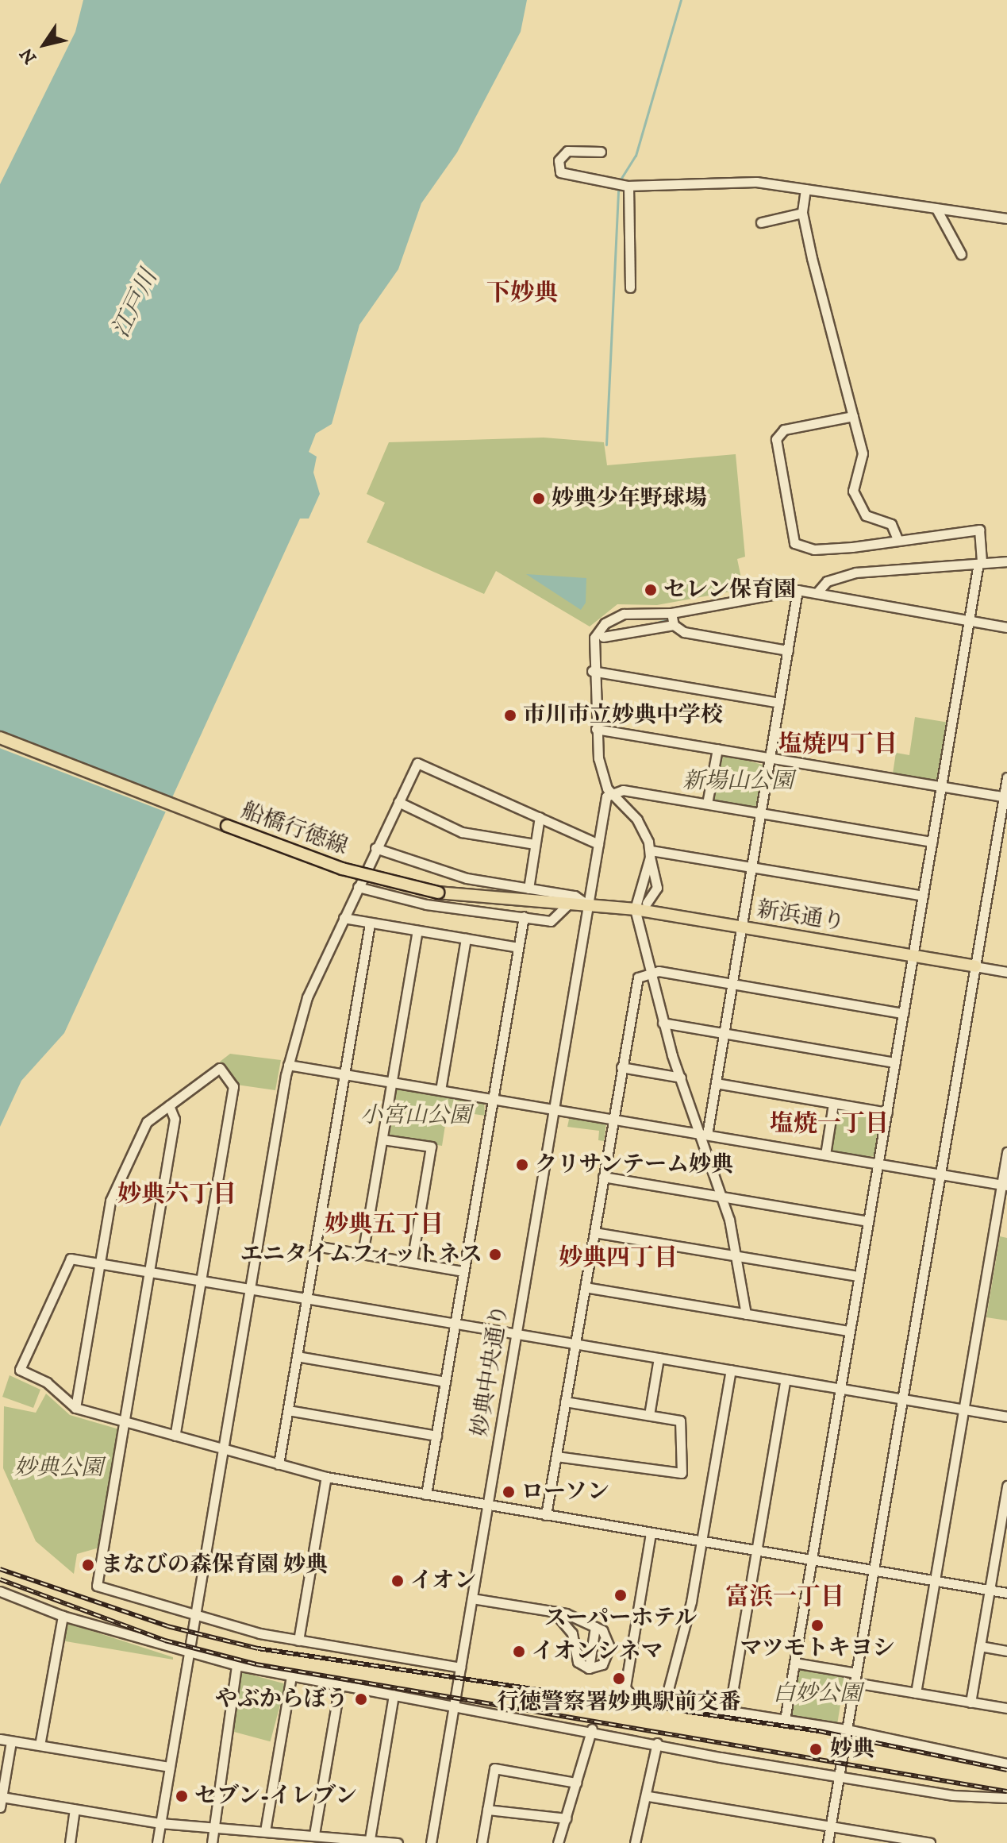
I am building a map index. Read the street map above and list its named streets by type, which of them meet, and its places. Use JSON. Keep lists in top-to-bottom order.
{
  "streets": {
    "main road": ["船橋行徳線", "新浜通り"],
    "street": ["妙典中央通り"]
  },
  "crossings": [
    ["船橋行徳線", "新浜通り"],
    ["船橋行徳線", "妙典中央通り"],
    ["新浜通り", "妙典中央通り"]
  ],
  "districts": [
    "下妙典",
    "塩焼四丁目",
    "塩焼一丁目",
    "妙典六丁目",
    "妙典五丁目",
    "妙典四丁目",
    "富浜一丁目"
  ],
  "water": ["江戸川"],
  "parks": [
    "新場山公園",
    "小宮山公園",
    "妙典公園",
    "白妙公園"
  ],
  "places": [
    "妙典少年野球場",
    "セレン保育園",
    "市川市立妙典中学校",
    "クリサンテーム妙典",
    "エニタイムフィットネス",
    "ローソン",
    "まなびの森保育園 妙典",
    "イオン",
    "スーパーホテル",
    "マツモトキヨシ",
    "イオンシネマ",
    "行徳警察署妙典駅前交番",
    "やぶからぼう",
    "妙典",
    "セブン-イレブン"
  ],
  "north": "bottom left"
}
